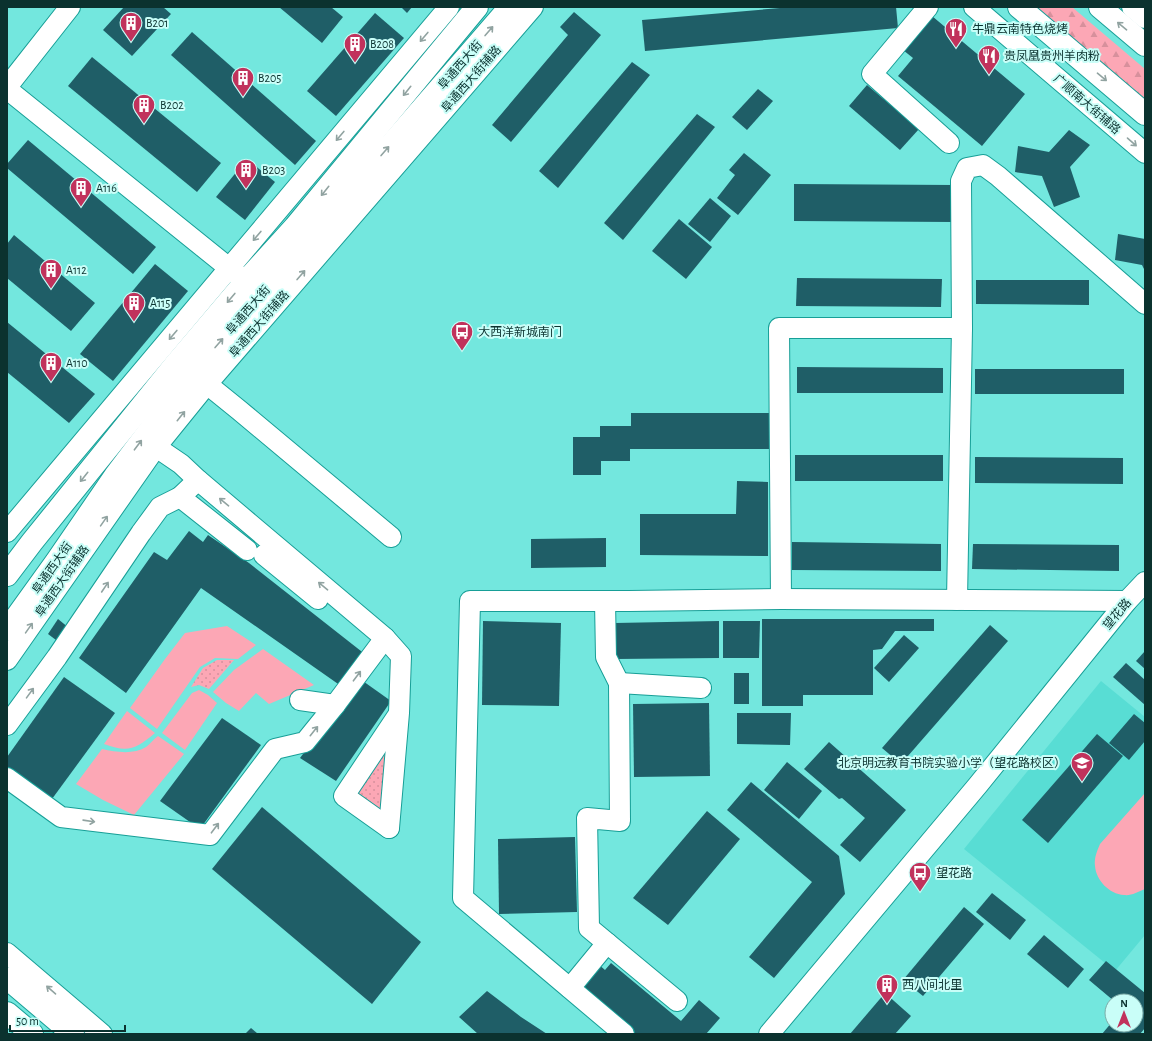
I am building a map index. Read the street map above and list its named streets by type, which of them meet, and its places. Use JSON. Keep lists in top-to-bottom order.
{
  "streets": {
    "main road": ["阜通西大街"],
    "street": ["阜通西大街辅路", "广顺南大街辅路", "望花路"]
  },
  "crossings": [
    ["阜通西大街", "阜通西大街辅路"]
  ],
  "one_way": ["广顺南大街辅路"],
  "places": {
    "building": [
      "B201",
      "B208",
      "B205",
      "B202",
      "B203",
      "A116",
      "A112",
      "A115",
      "A110",
      "西八间北里"
    ],
    "restaurant": ["牛鼎云南特色烧烤", "贵凤凰贵州羊肉粉"],
    "bus stop": ["大西洋新城南门", "望花路"],
    "school or university": ["北京明远教育书院实验小学（望花路校区）"]
  },
  "scale_bar": "50 m",
  "north": "top"
}
